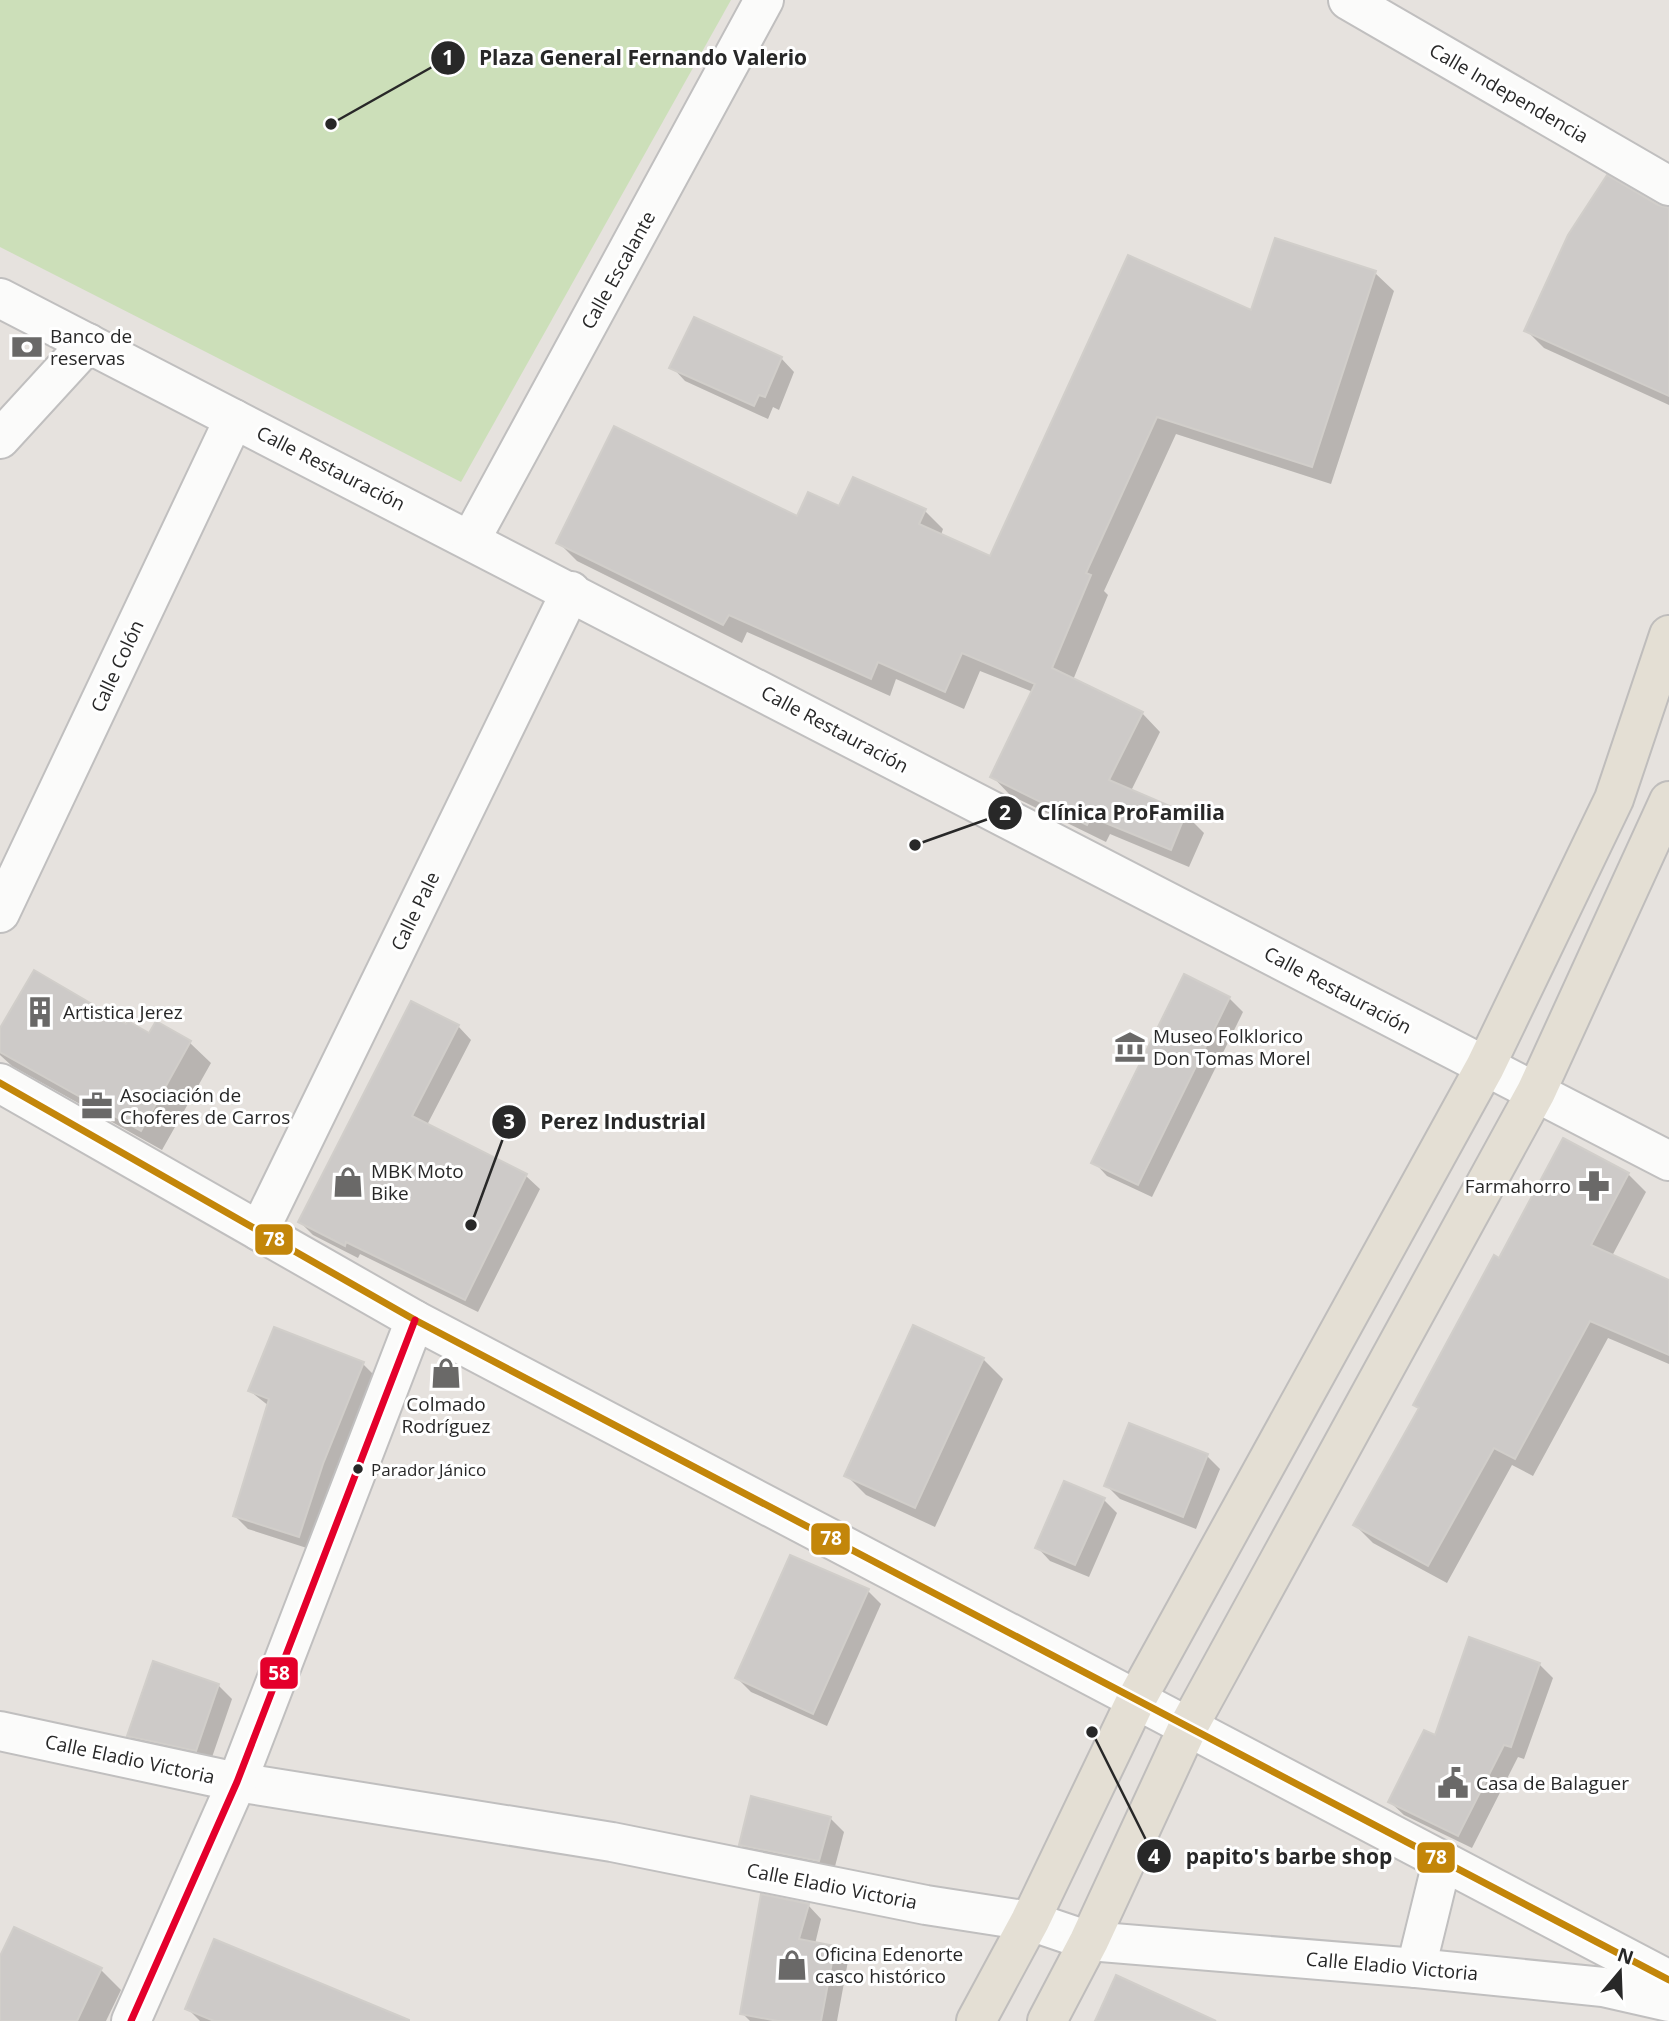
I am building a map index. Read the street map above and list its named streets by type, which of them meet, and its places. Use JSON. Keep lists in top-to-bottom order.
{
  "streets": {
    "street": [
      "Calle Independencia",
      "Calle Escalante",
      "Calle Restauración",
      "Calle Colón",
      "Calle Pale",
      "Calle Eladio Victoria"
    ]
  },
  "crossings": [
    ["Calle Escalante", "Calle Restauración"],
    ["Calle Restauración", "Calle Colón"],
    ["Calle Restauración", "Calle Pale"]
  ],
  "places": {
    "other": [
      "Plaza General Fernando Valerio",
      "Clínica ProFamilia",
      "Perez Industrial",
      "Parador Jánico",
      "papito's barbe shop"
    ],
    "bank": ["Banco de reservas"],
    "building": ["Artistica Jerez"],
    "museum": ["Museo Folklorico Don Tomas Morel"],
    "office": ["Asociación de Choferes de Carros"],
    "shop": ["MBK Moto Bike", "Colmado Rodríguez", "Oficina Edenorte casco histórico"],
    "pharmacy": ["Farmahorro"],
    "public building": ["Casa de Balaguer"]
  },
  "lines": ["transit line 78", "transit line 58"],
  "north": "top"
}
